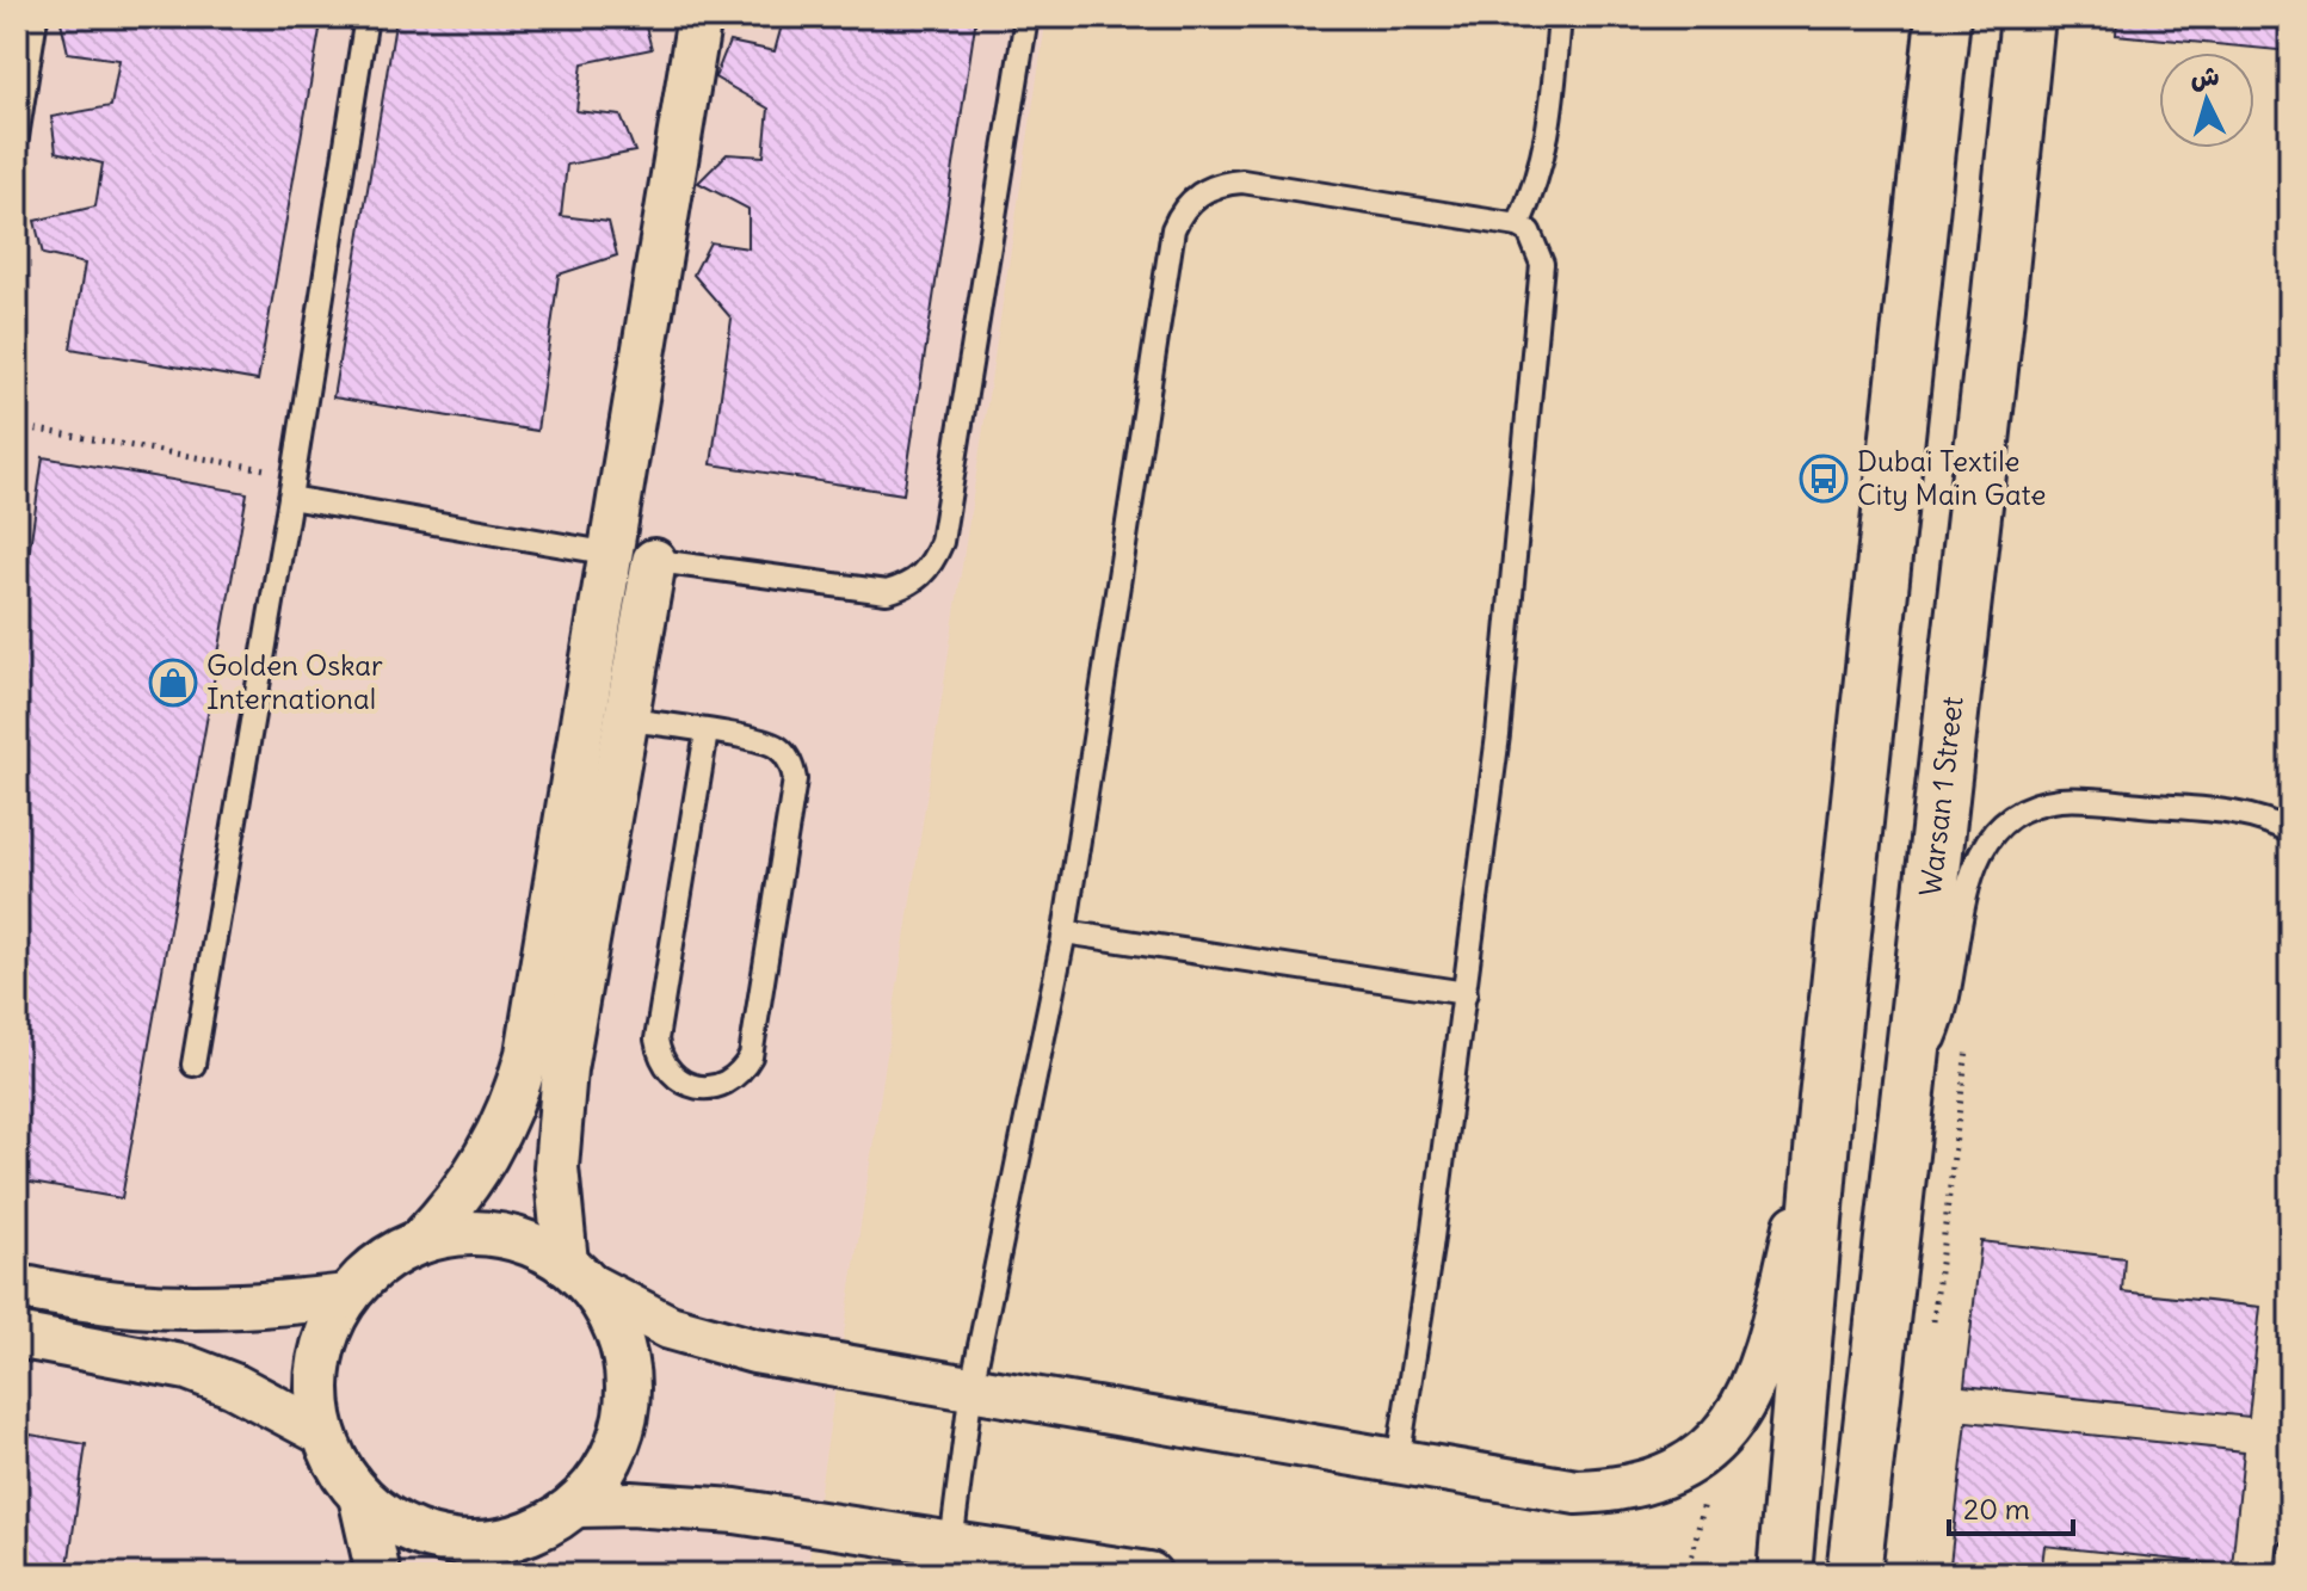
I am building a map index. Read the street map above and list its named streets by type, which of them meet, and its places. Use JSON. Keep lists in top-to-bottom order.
{
  "streets": {
    "street": ["Warsan 1 Street"]
  },
  "places": {
    "bus stop": ["Dubai Textile City Main Gate"],
    "shop": ["Golden Oskar International"]
  },
  "scale_bar": "20 m",
  "north": "top"
}
